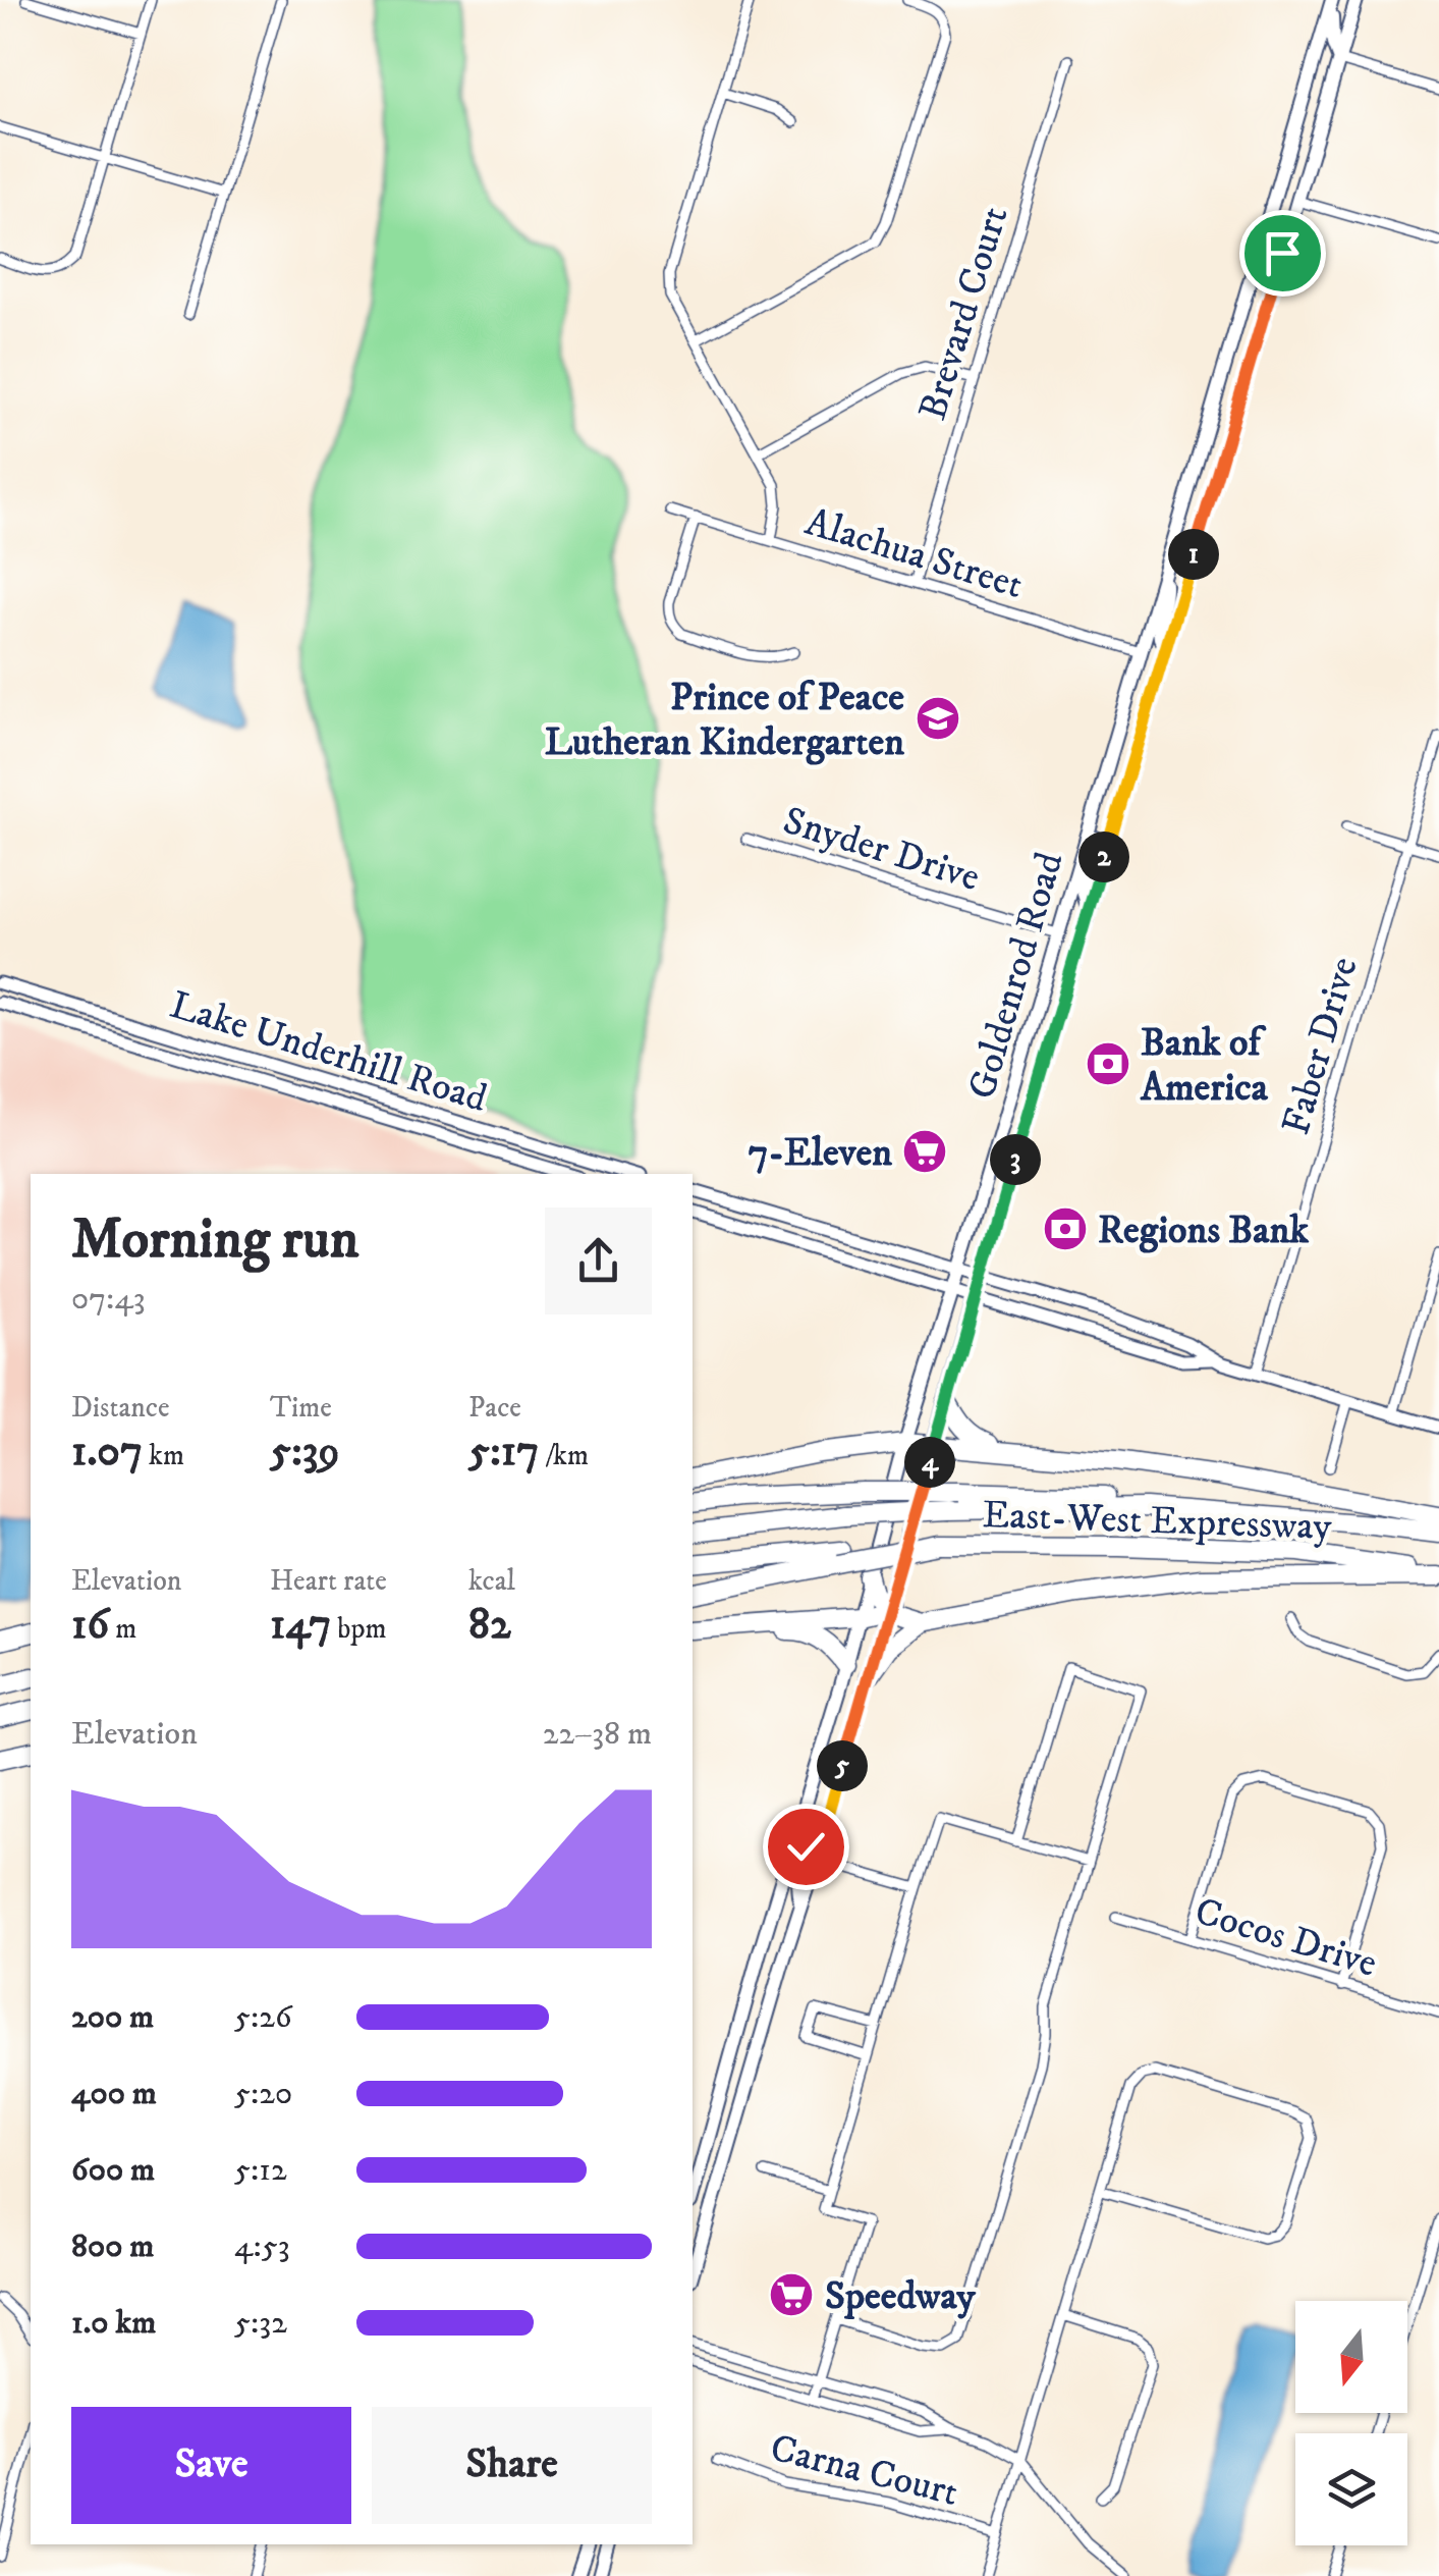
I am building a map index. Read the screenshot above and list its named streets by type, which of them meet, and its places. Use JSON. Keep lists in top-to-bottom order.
{
  "streets": {
    "highway": ["East-West Expressway"],
    "main road": ["Goldenrod Road"],
    "street": [
      "Brevard Court",
      "Alachua Street",
      "Snyder Drive",
      "Faber Drive",
      "Lake Underhill Road",
      "Cocos Drive",
      "Carna Court"
    ]
  },
  "crossings": [
    ["Brevard Court", "Alachua Street"],
    ["Alachua Street", "Goldenrod Road"],
    ["Snyder Drive", "Goldenrod Road"]
  ],
  "places": {
    "school or university": ["Prince of Peace Lutheran Kindergarten"],
    "bank": ["Bank of America", "Regions Bank"],
    "supermarket": ["7-Eleven", "Speedway"]
  },
  "north": "bottom",
  "page": {
    "pins": [
      "1",
      "2",
      "3",
      "4",
      "5"
    ],
    "heading": ["Morning run", "07:43"],
    "stats": [
      ["Distance", "1.07 km"],
      ["Time", "5:39"],
      ["Pace", "5:17 /km"],
      ["Elevation", "16 m"],
      ["Heart rate", "147 bpm"],
      ["kcal", "82"]
    ],
    "chart": ["Elevation", "22–38 m"],
    "list": [
      {
        "name": "200 m",
        "note": "5:26"
      },
      {
        "name": "400 m",
        "note": "5:20"
      },
      {
        "name": "600 m",
        "note": "5:12"
      },
      {
        "name": "800 m",
        "note": "4:53"
      },
      {
        "name": "1.0 km",
        "note": "5:32"
      }
    ],
    "buttons": ["Save", "Share"]
  }
}
